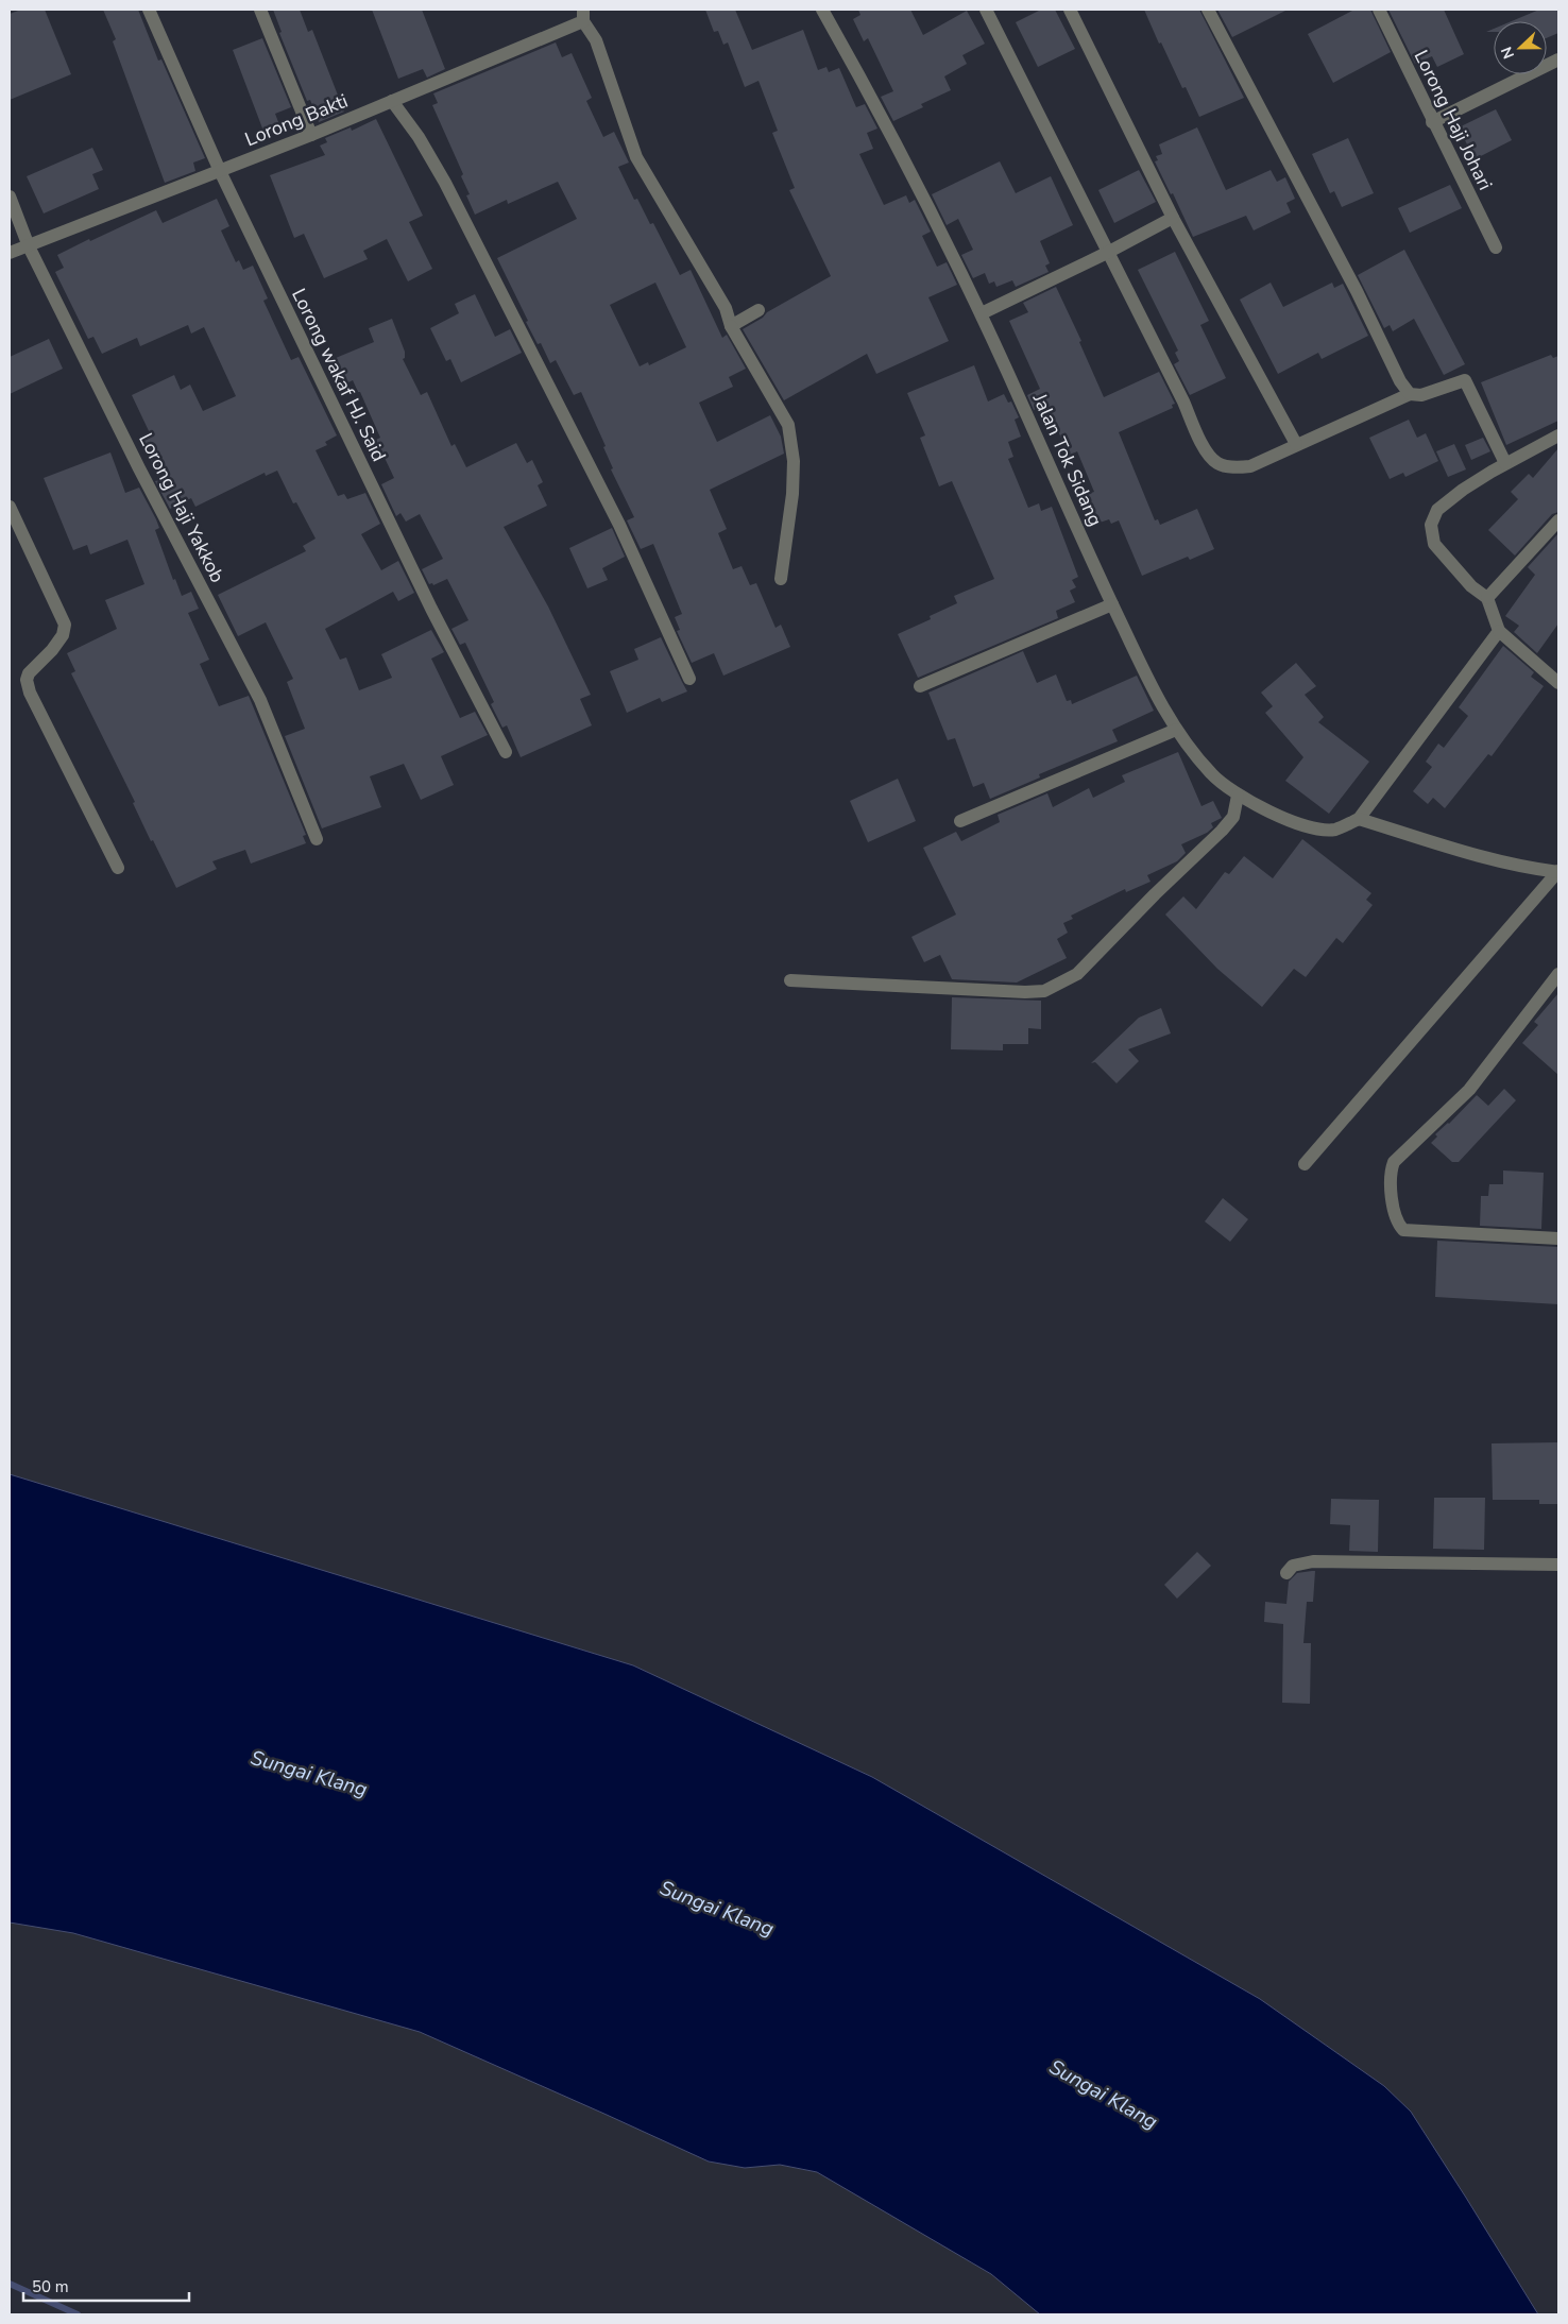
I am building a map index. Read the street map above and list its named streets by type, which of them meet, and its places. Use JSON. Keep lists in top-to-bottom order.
{
  "streets": {
    "street": [
      "Lorong Bakti",
      "Lorong Haji Johari",
      "Lorong wakaf HJ. Said",
      "Jalan Tok Sidang",
      "Lorong Haji Yakkob"
    ]
  },
  "crossings": [
    ["Lorong Bakti", "Lorong wakaf HJ. Said"],
    ["Lorong Bakti", "Lorong Haji Yakkob"]
  ],
  "water": ["Sungai Klang"],
  "scale_bar": "50 m",
  "north": "left"
}
